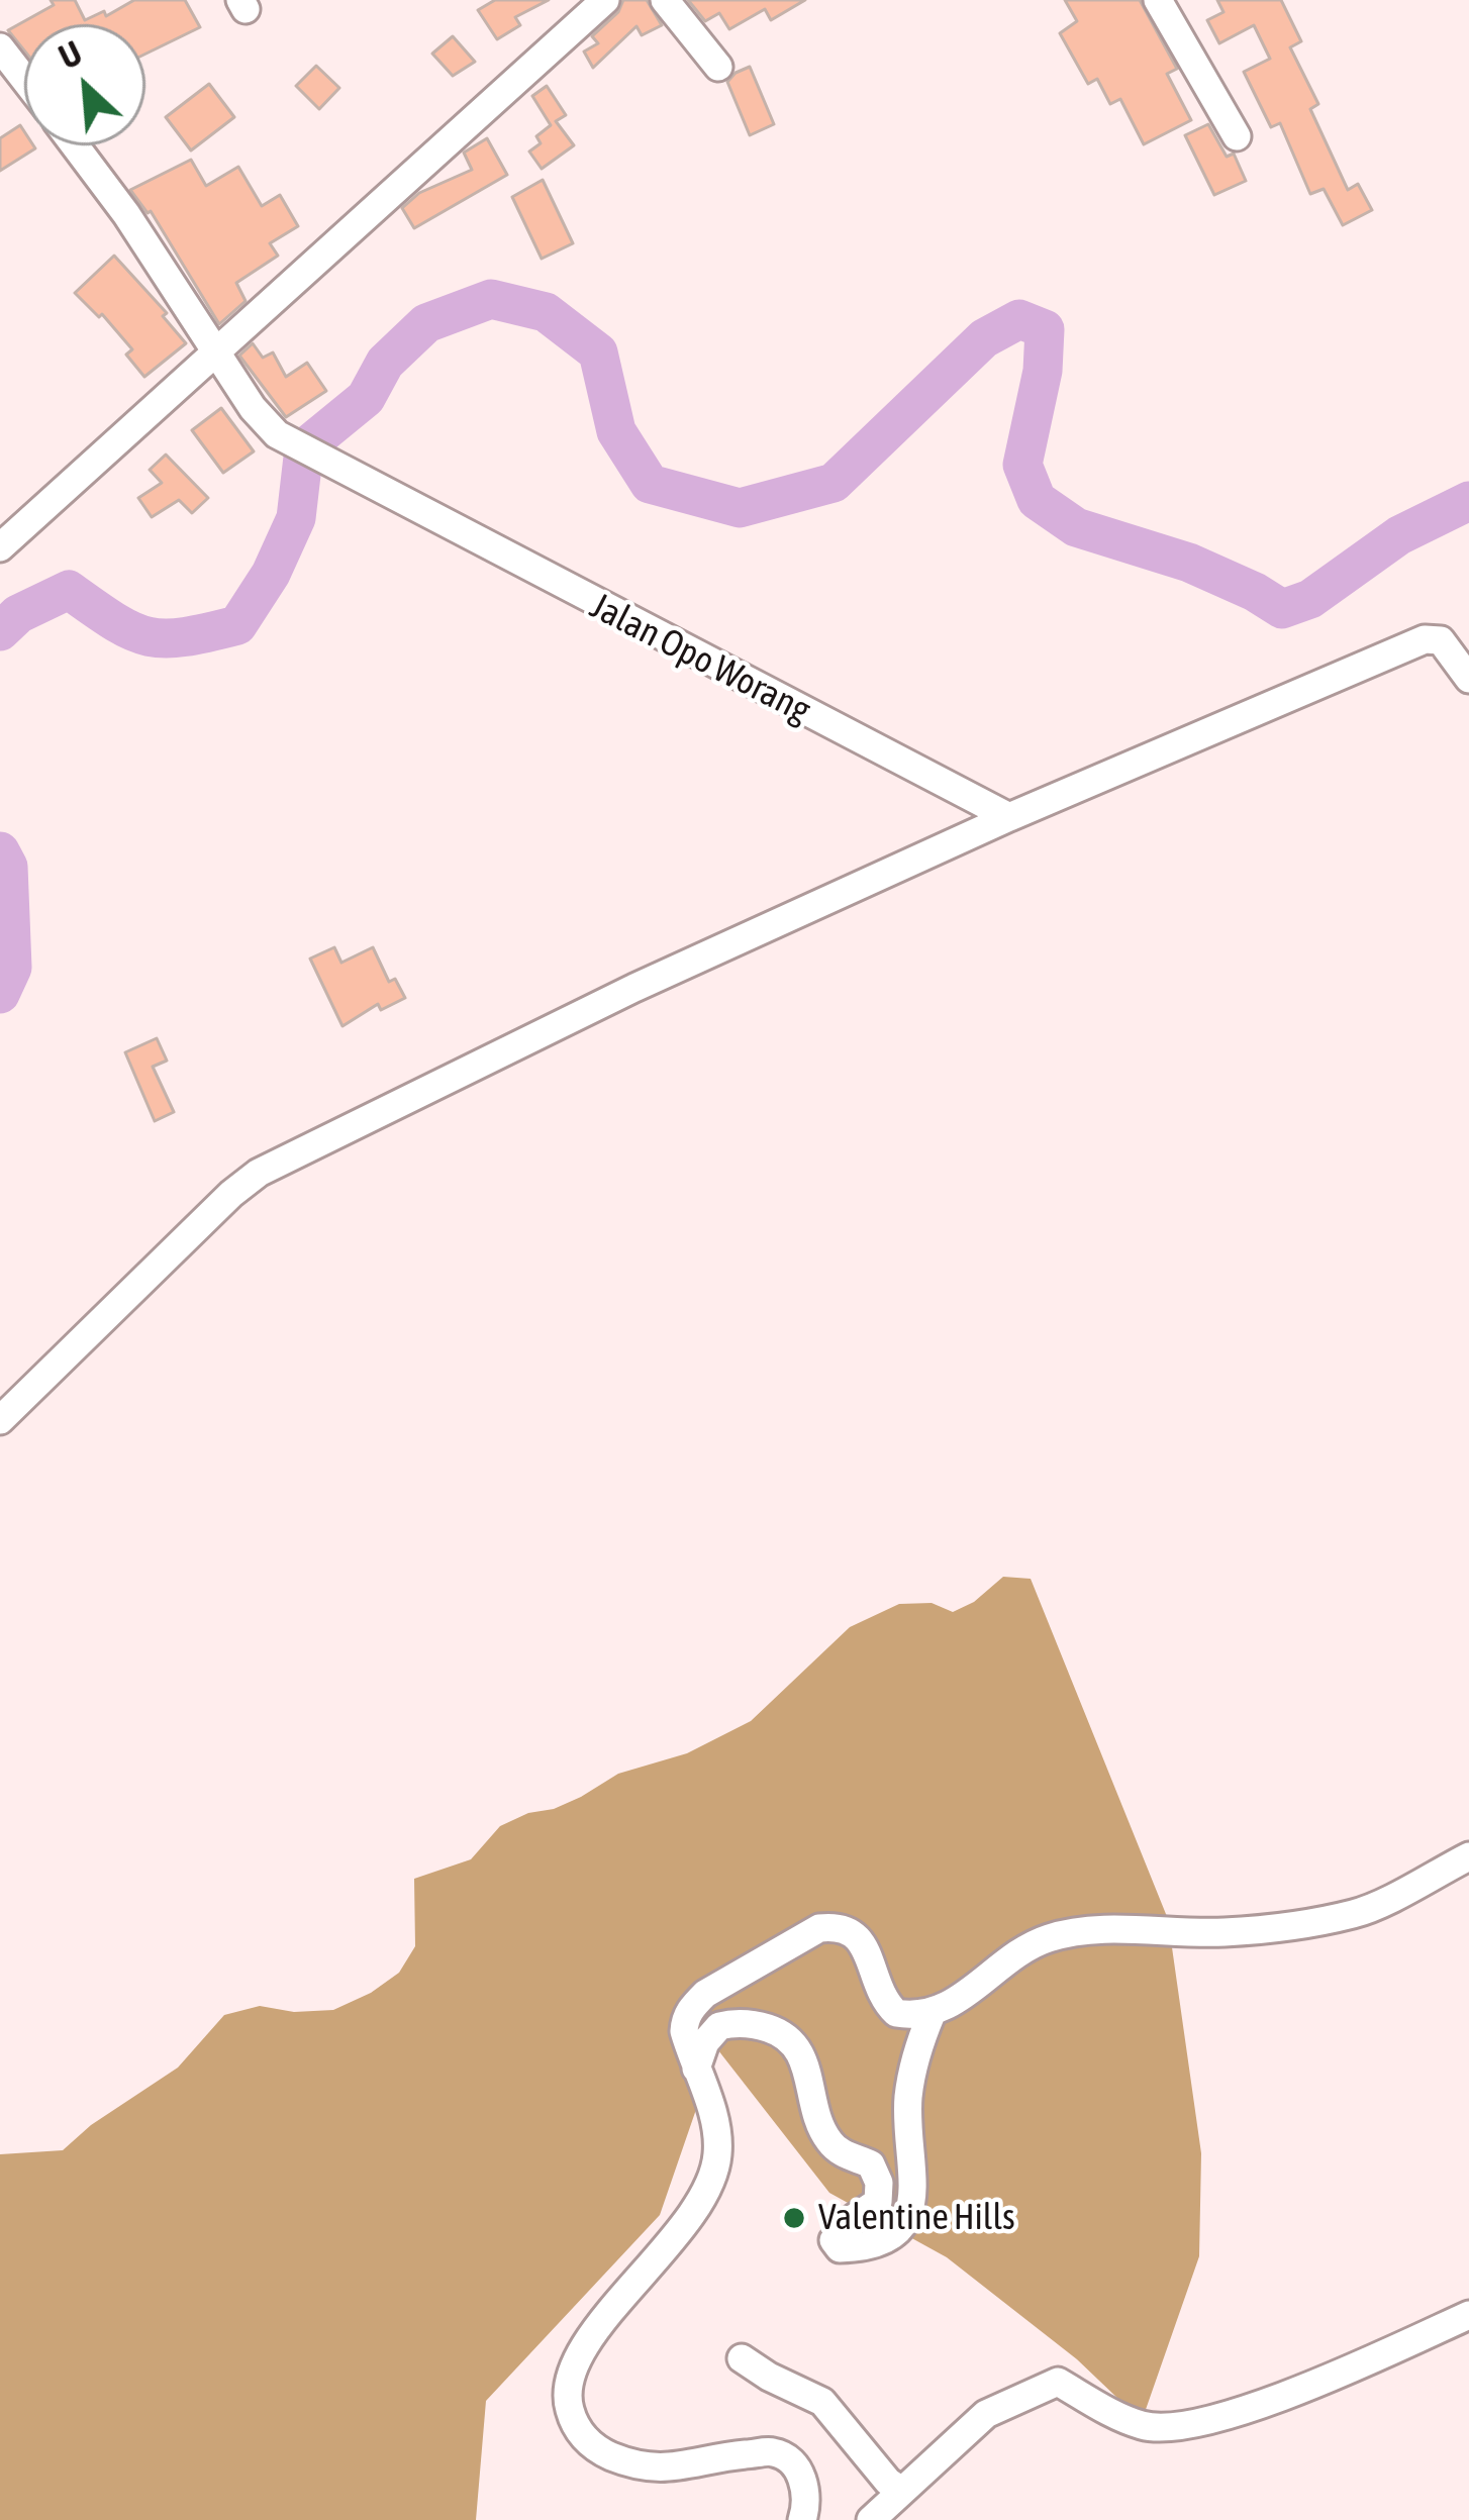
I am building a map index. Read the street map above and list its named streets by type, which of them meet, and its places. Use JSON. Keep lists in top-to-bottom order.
{
  "streets": {
    "street": ["Jalan Opo Worang"]
  },
  "places": ["Valentine Hills"],
  "north": "top left"
}
